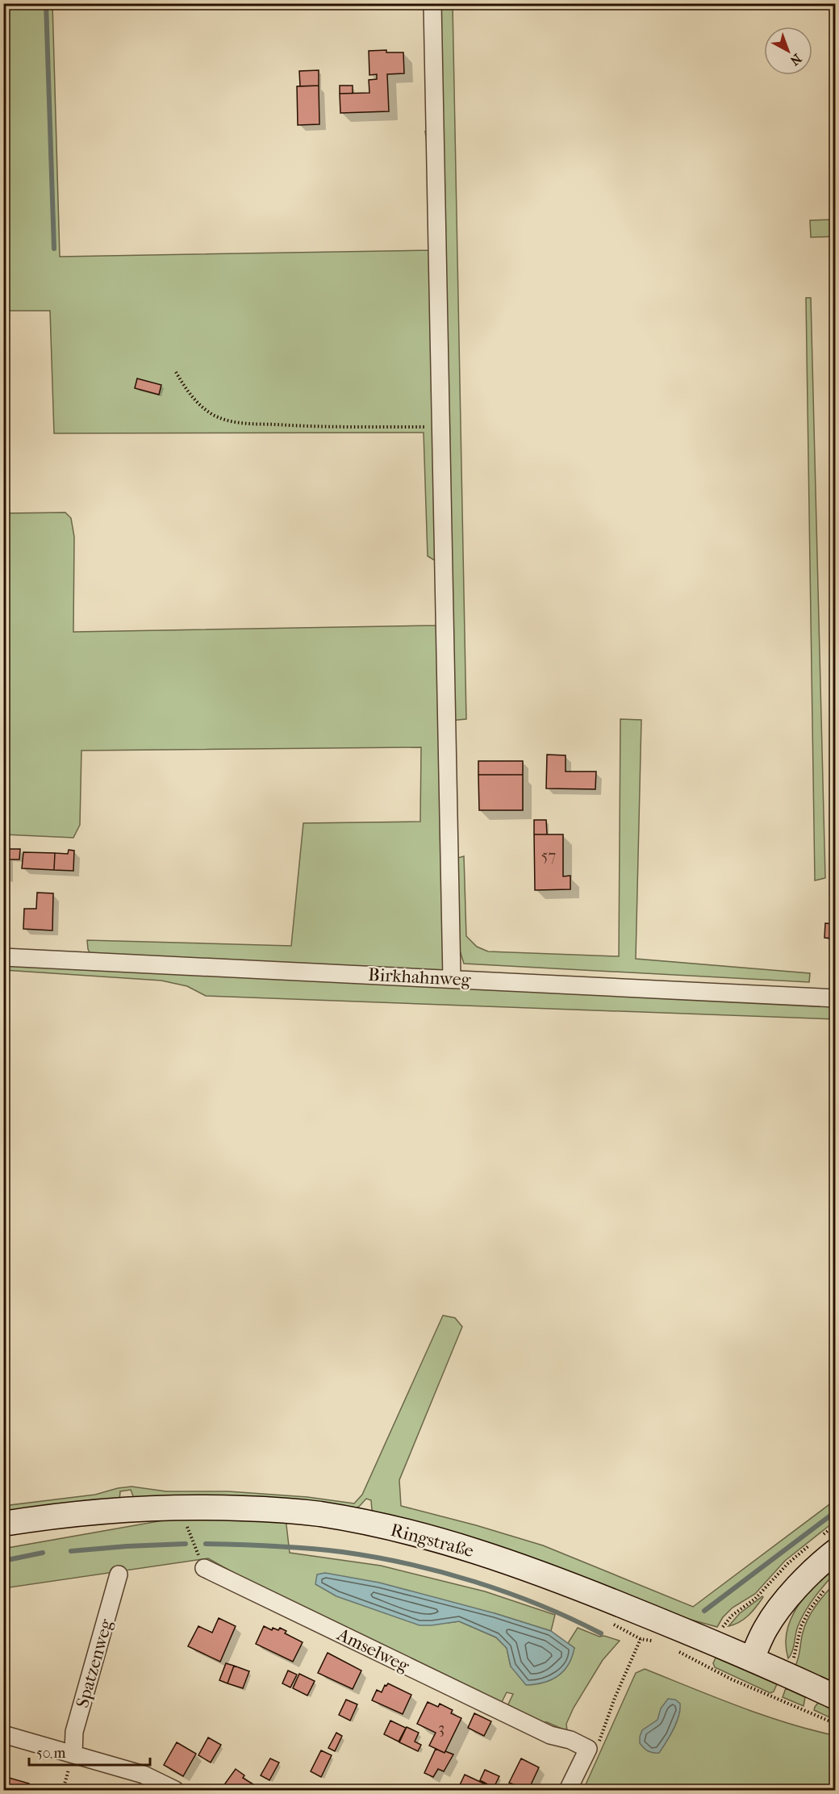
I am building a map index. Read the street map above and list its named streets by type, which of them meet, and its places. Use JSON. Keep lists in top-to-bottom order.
{
  "streets": {
    "main road": ["Ringstraße"],
    "street": ["Birkhahnweg", "Amselweg", "Spatzenweg"]
  },
  "house_numbers": ["57", "3"],
  "scale_bar": "50 m",
  "north": "bottom right"
}
